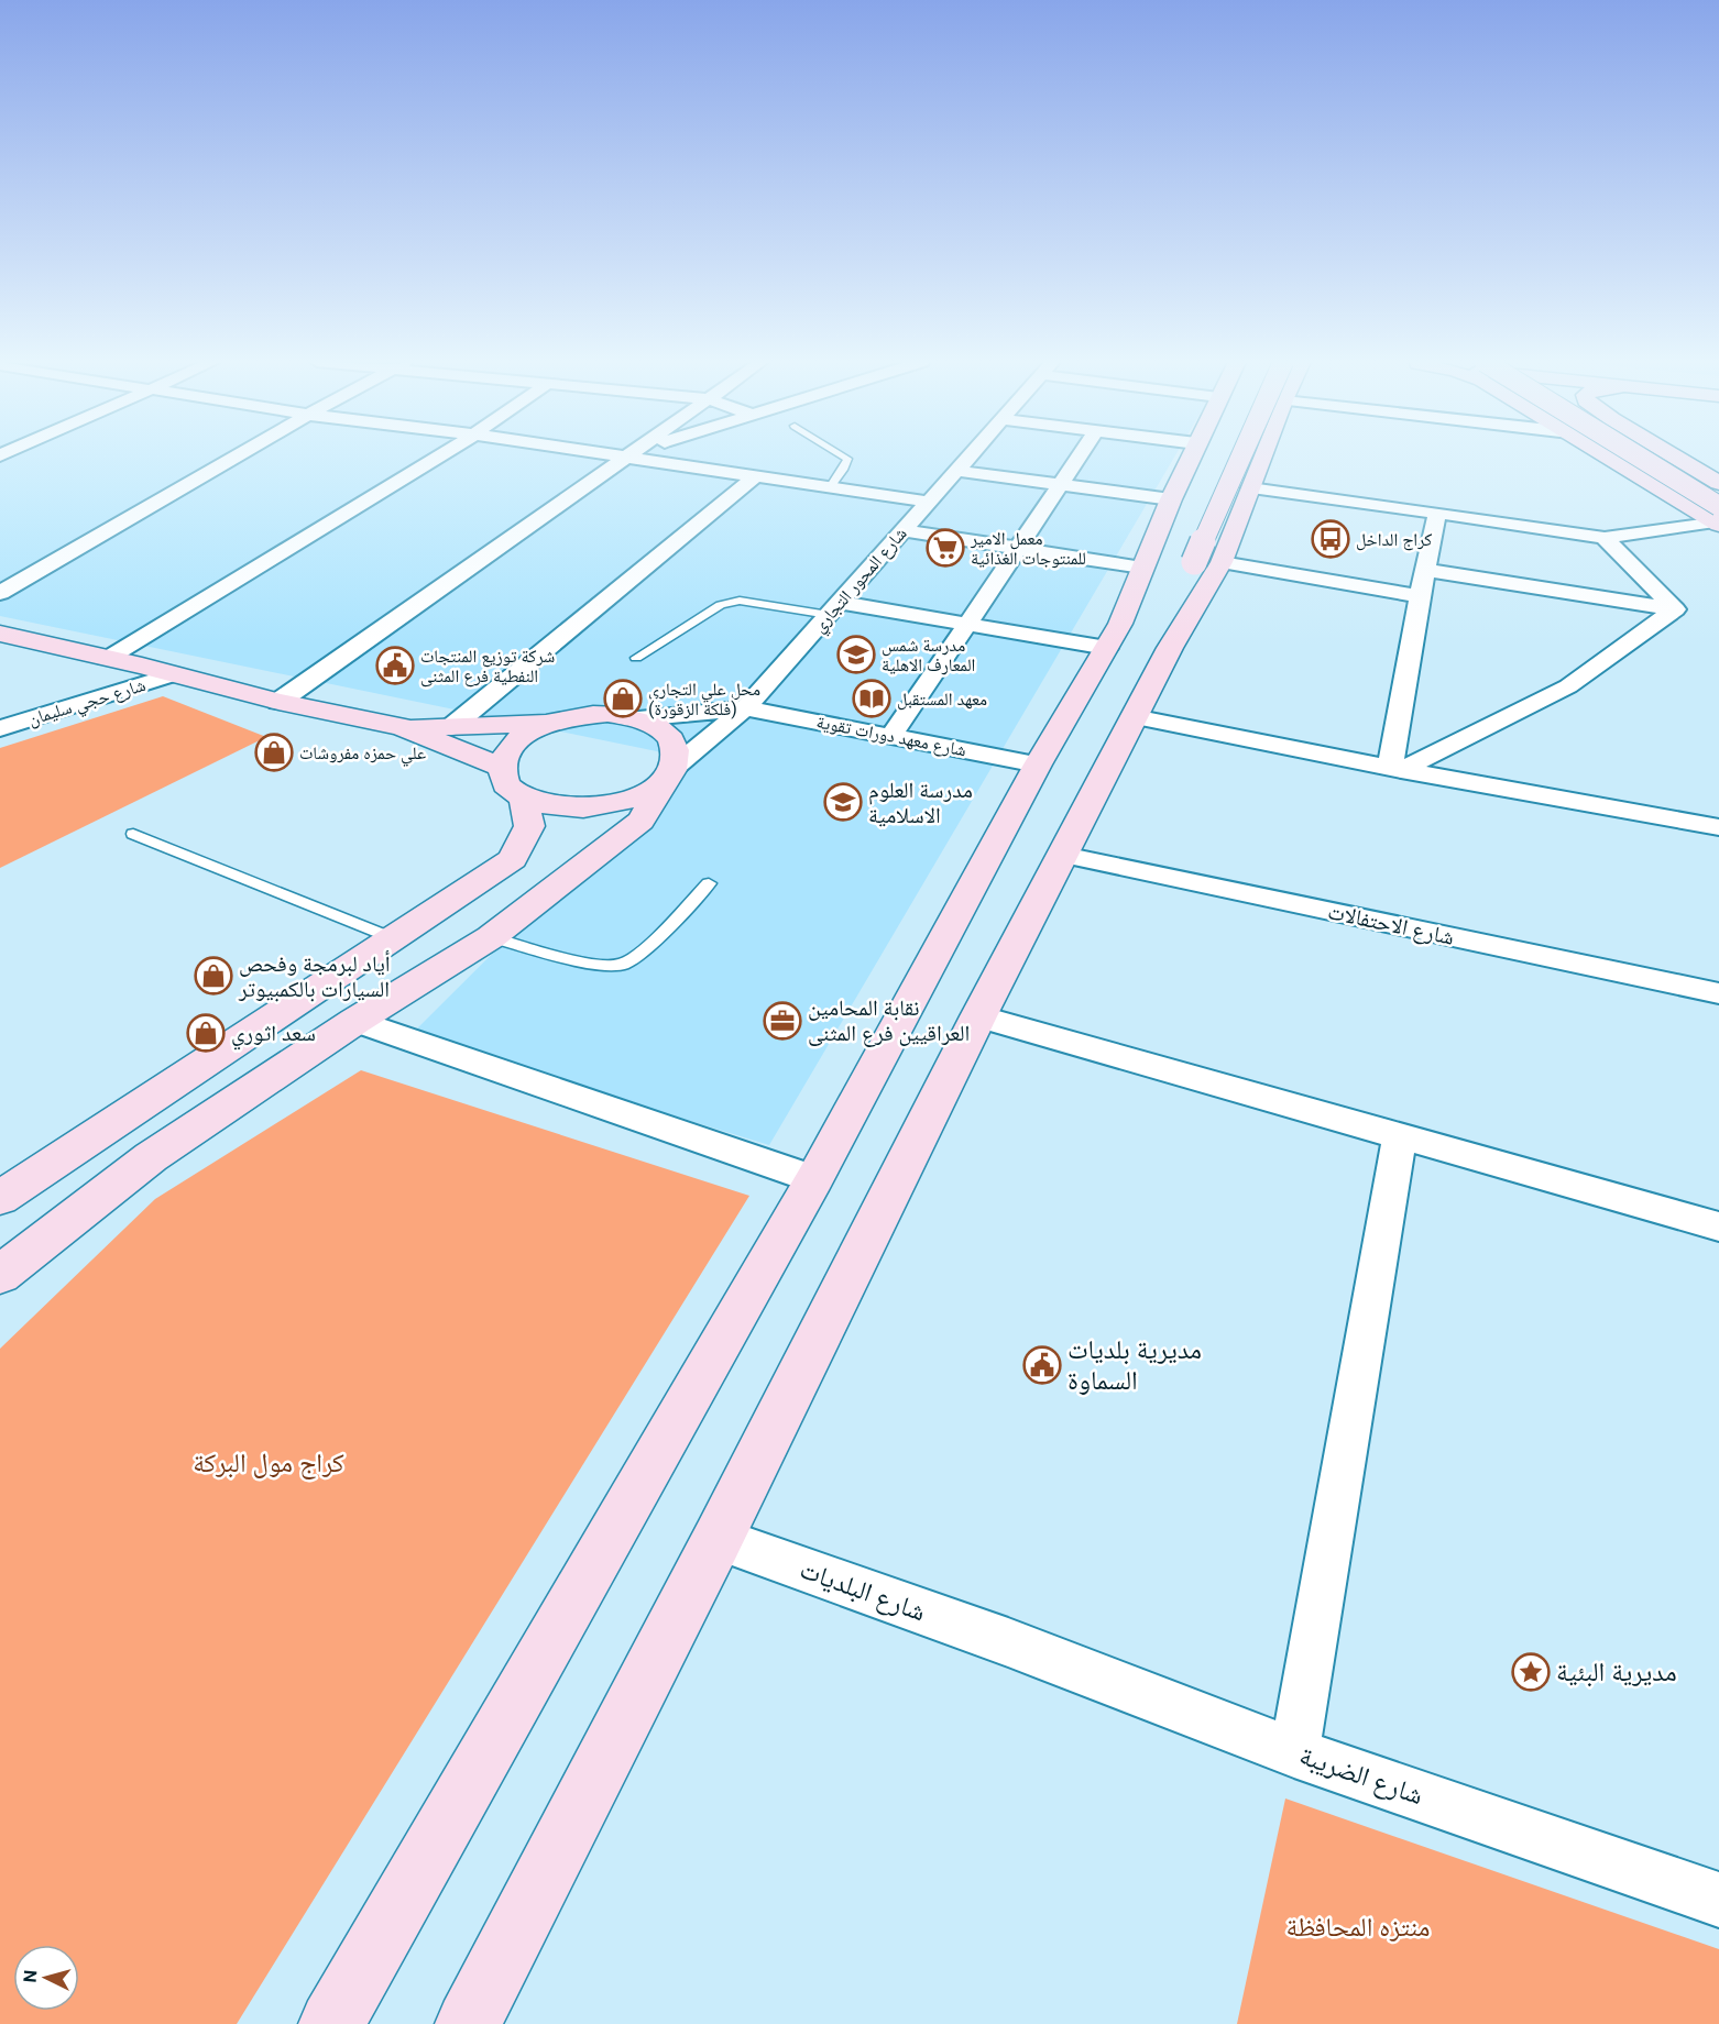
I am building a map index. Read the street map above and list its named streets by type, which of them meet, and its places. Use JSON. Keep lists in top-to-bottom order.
{
  "streets": {
    "street": [
      "شارع المحور التجاري",
      "شارع حجي سليمان",
      "شارع معهد دورات تقوية",
      "شارع الاحتفالات",
      "شارع البلديات",
      "شارع الضريبة"
    ]
  },
  "crossings": [
    ["شارع المحور التجاري", "شارع معهد دورات تقوية"],
    ["شارع البلديات", "شارع الضريبة"]
  ],
  "parks": ["كراج مول البركة", "منتزه المحافظة"],
  "places": {
    "bus stop": ["كراج الداخل"],
    "supermarket": ["معمل الامير للمنتوجات الغذائية"],
    "school or university": ["مدرسة شمس المعارف الاهلية", "مدرسة العلوم الاسلامية"],
    "public building": ["شركة توزيع المنتجات النفطية فرع المثنى", "مديرية بلديات السماوة"],
    "shop": [
      "محل علي التجاري (فلكة الزقورة)",
      "علي حمزه مفروشات",
      "أياد لبرمجة وفحص السيارات بالكمبيوتر",
      "سعد اثوري"
    ],
    "library": ["معهد المستقبل"],
    "office": ["نقابة المحامين العراقيين فرع المثنى"],
    "place": ["مديرية البئية"]
  },
  "north": "left"
}
